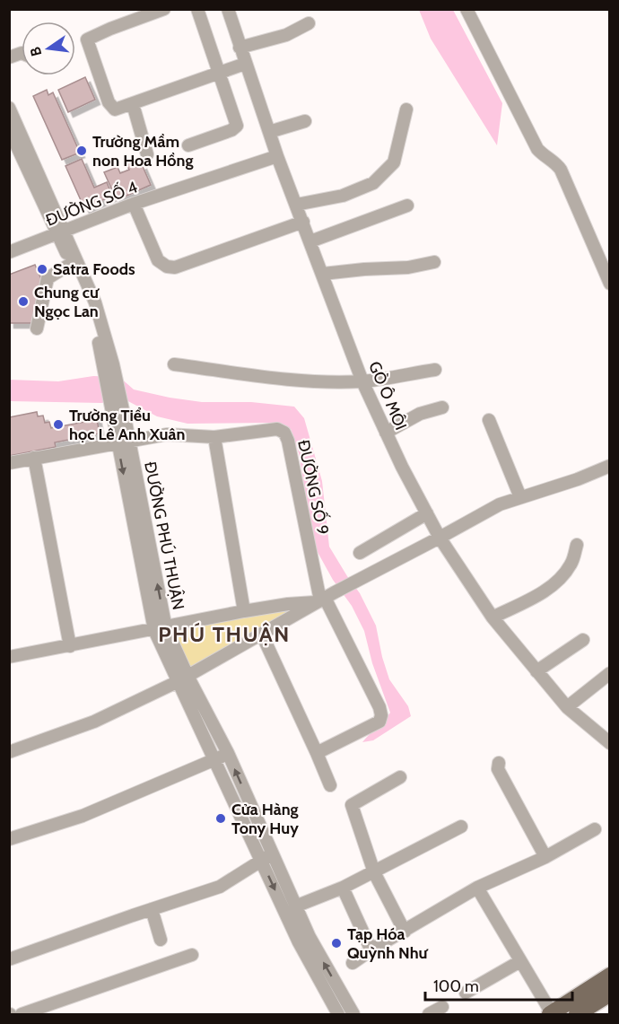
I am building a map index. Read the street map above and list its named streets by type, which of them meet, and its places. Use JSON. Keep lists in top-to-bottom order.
{
  "streets": {
    "street": [
      "ĐƯỜNG SỐ 4",
      "GÒ Ô MÔI",
      "ĐƯỜNG SỐ 9",
      "ĐƯỜNG PHÚ THUẬN"
    ]
  },
  "crossings": [
    ["ĐƯỜNG SỐ 4", "GÒ Ô MÔI"],
    ["ĐƯỜNG SỐ 4", "ĐƯỜNG PHÚ THUẬN"],
    ["ĐƯỜNG SỐ 9", "ĐƯỜNG PHÚ THUẬN"]
  ],
  "districts": ["PHÚ THUẬN"],
  "places": [
    "Trường Mầm non Hoa Hồng",
    "Satra Foods",
    "Chung cư Ngọc Lan",
    "Trường Tiểu học Lê Anh Xuân",
    "Cửa Hàng Tony Huy",
    "Tạp Hóa Quỳnh Như"
  ],
  "scale_bar": "100 m",
  "north": "left"
}
